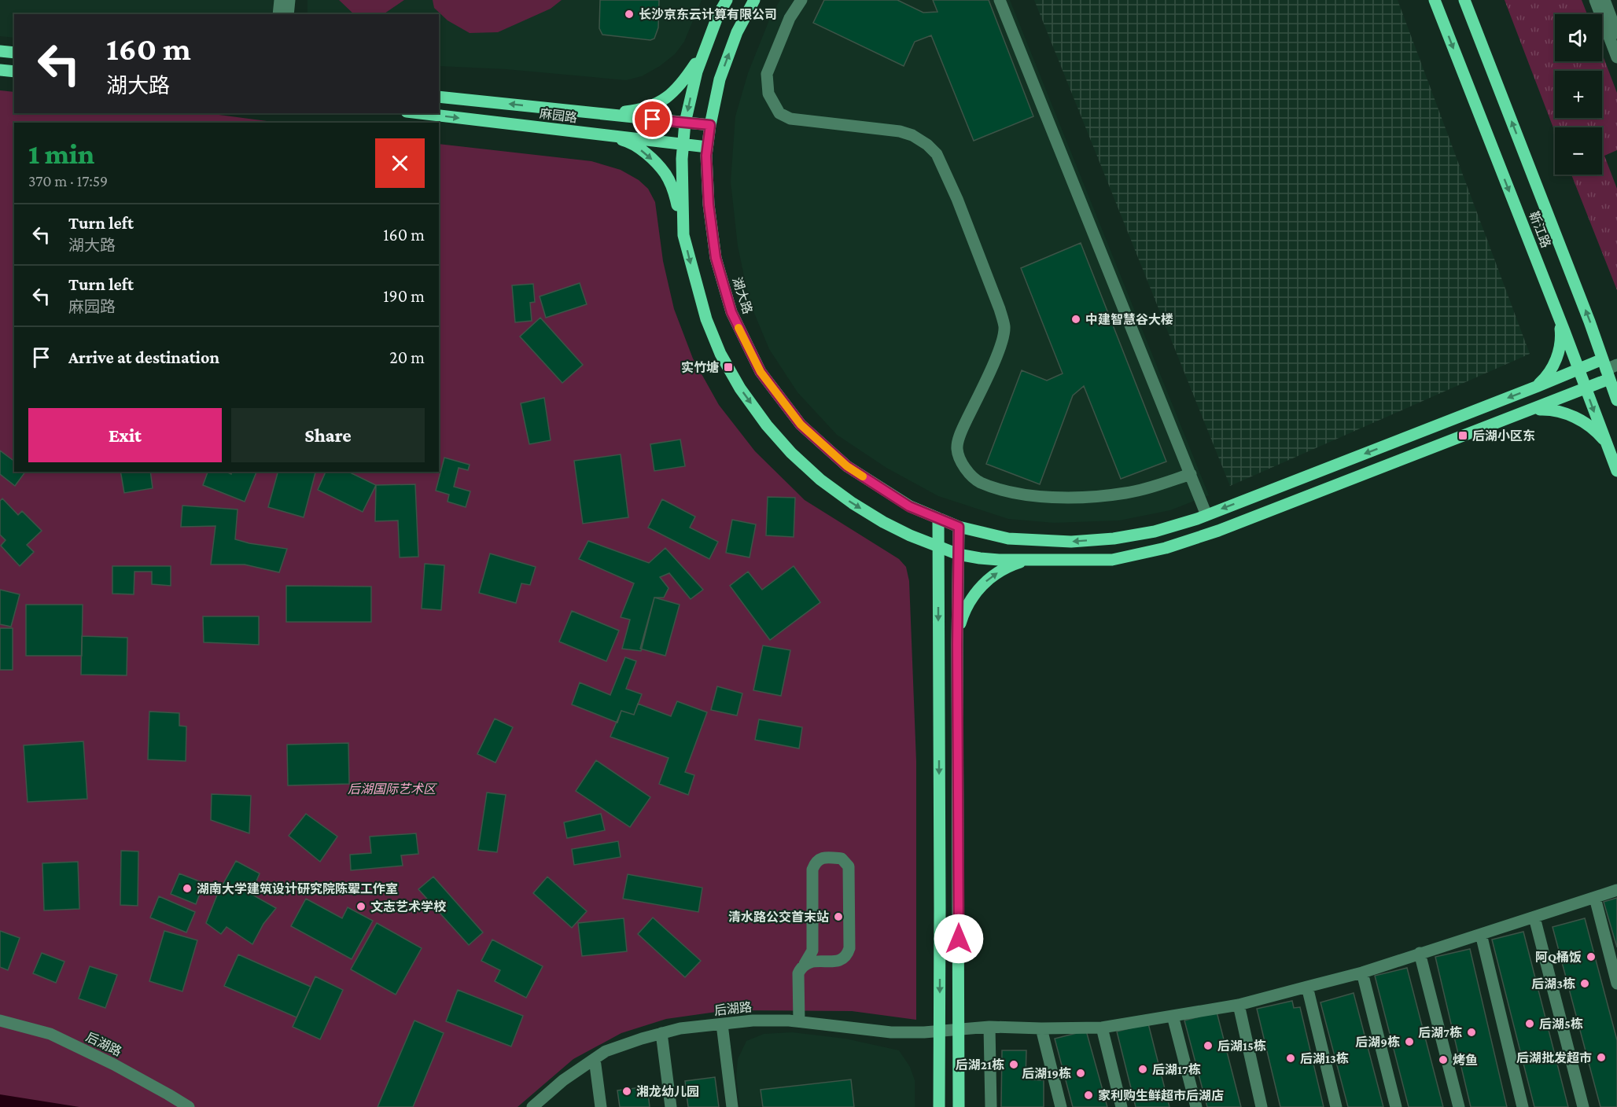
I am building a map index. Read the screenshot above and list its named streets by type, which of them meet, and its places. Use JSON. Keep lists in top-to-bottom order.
{
  "streets": {
    "main road": ["麻园路", "靳江路", "湖大路"],
    "street": ["后湖路"]
  },
  "crossings": [
    ["麻园路", "湖大路"],
    ["靳江路", "湖大路"]
  ],
  "parks": ["后湖国际艺术区"],
  "places": {
    "other": [
      "长沙京东云计算有限公司",
      "中建智慧谷大楼",
      "湖南大学建筑设计研究院陈翚工作室",
      "文志艺术学校",
      "清水路公交首末站",
      "阿Q桶饭",
      "后湖3栋",
      "后湖5栋",
      "后湖7栋",
      "后湖9栋",
      "后湖15栋",
      "后湖批发超市",
      "后湖13栋",
      "烤鱼",
      "后湖21栋",
      "后湖17栋",
      "后湖19栋",
      "湘龙幼儿园",
      "家利购生鲜超市后湖店"
    ],
    "transit": ["实竹塘", "后湖小区东"]
  },
  "page": {
    "map_buttons": ["+", "−"],
    "turn": ["160 m", "湖大路"],
    "heading": ["1 min", "370 m · 17:59"],
    "list": [
      {
        "name": "Turn left",
        "note": "湖大路",
        "value": "160 m"
      },
      {
        "name": "Turn left",
        "note": "麻园路",
        "value": "190 m"
      },
      {
        "name": "Arrive at destination",
        "value": "20 m"
      }
    ],
    "buttons": ["Exit", "Share"]
  }
}
